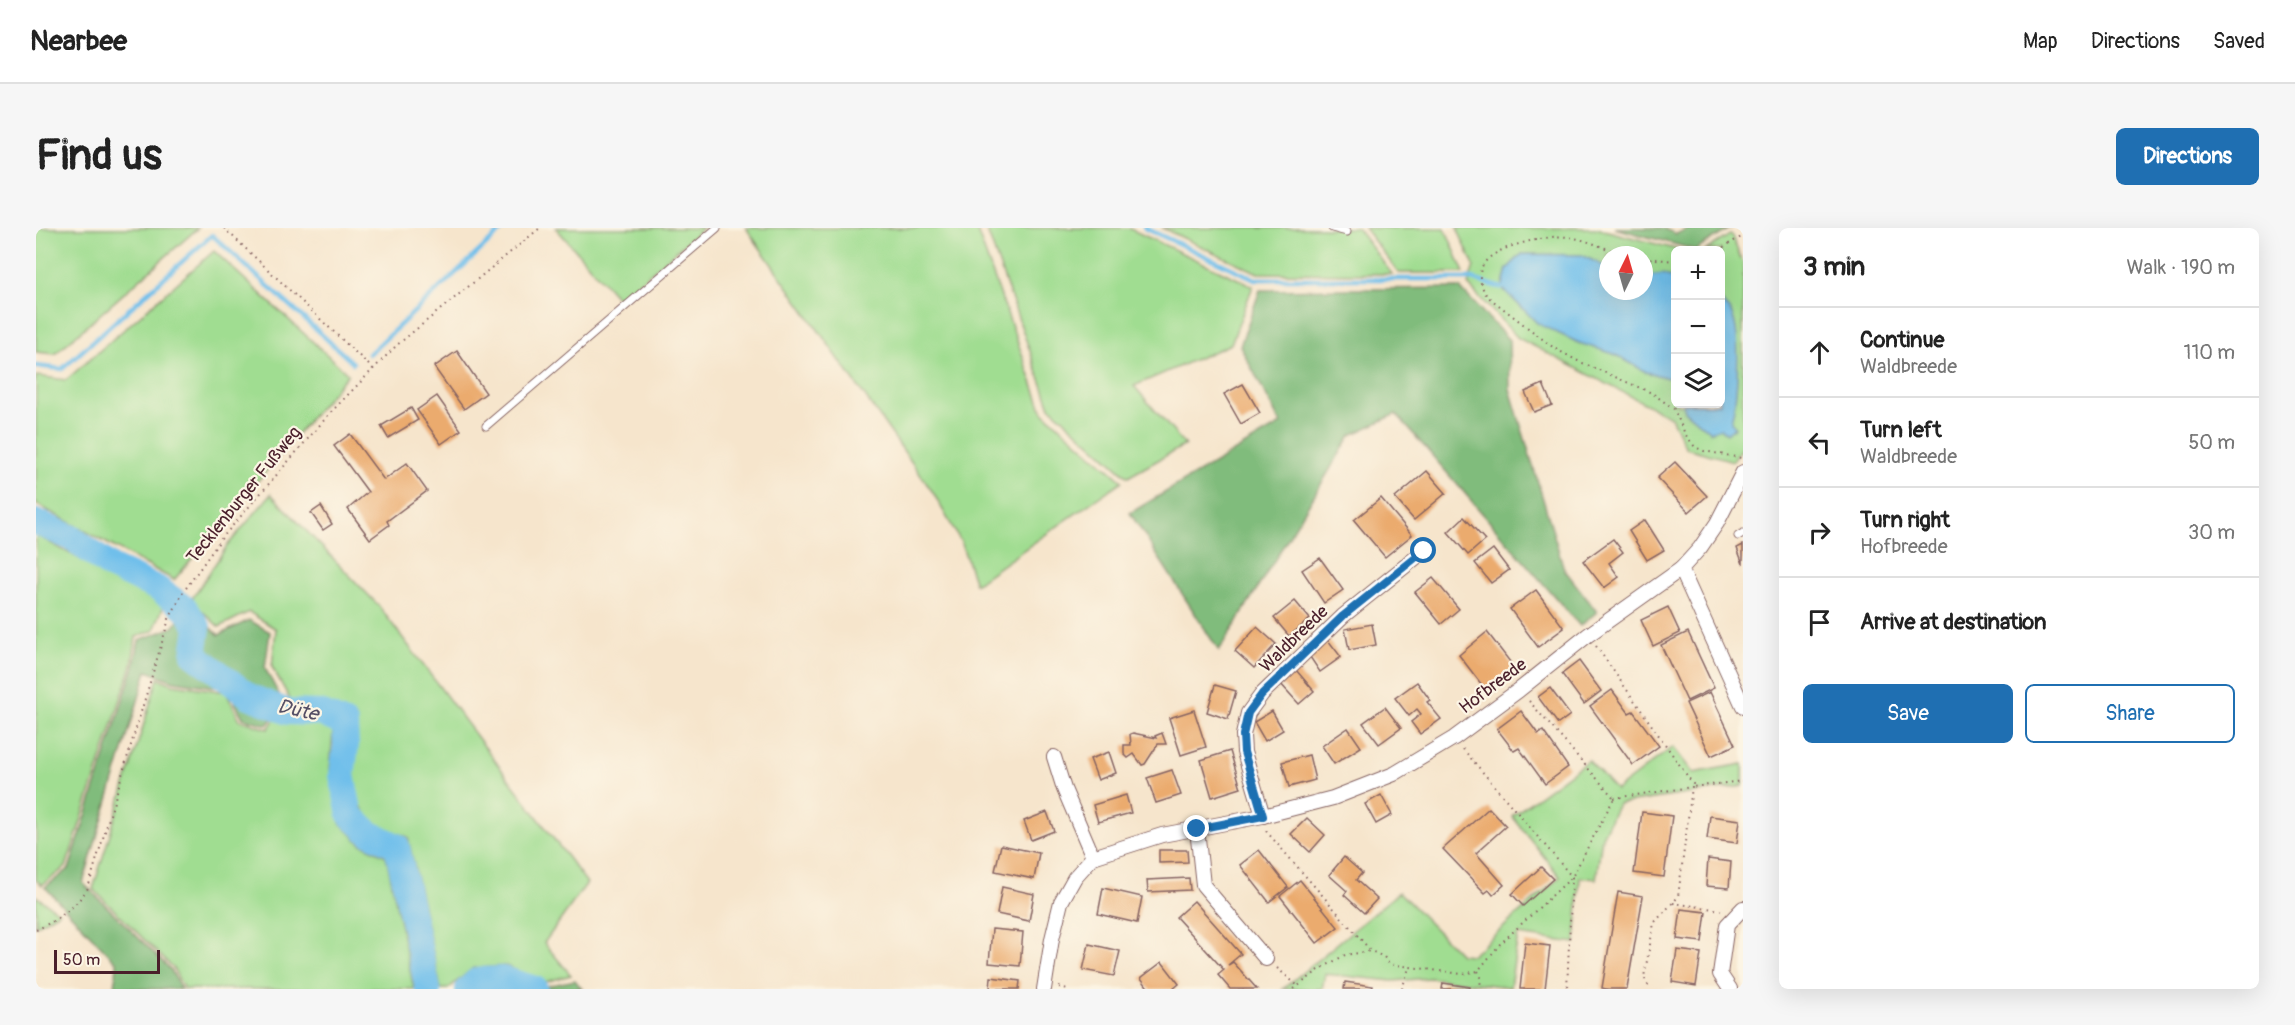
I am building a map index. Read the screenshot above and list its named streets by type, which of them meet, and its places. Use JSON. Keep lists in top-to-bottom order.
{
  "streets": {
    "street": ["Waldbreede", "Hofbreede"],
    "path": ["Tecklenburger Fußweg"]
  },
  "crossings": [
    ["Waldbreede", "Hofbreede"]
  ],
  "water": ["Düte"],
  "scale_bar": "50 m",
  "north": "top",
  "page": {
    "header": "Nearbee",
    "nav": ["Map", "Directions", "Saved"],
    "buttons": [
      "Directions",
      ["Save", "Share"]
    ],
    "title": "Find us",
    "heading": ["3 min", "Walk · 190 m"],
    "map_buttons": ["+", "−"],
    "list": [
      ["Continue", "Waldbreede", "110 m"],
      ["Turn left", "Waldbreede", "50 m"],
      ["Turn right", "Hofbreede", "30 m"],
      "Arrive at destination"
    ],
    "scale": "50 m"
  }
}
